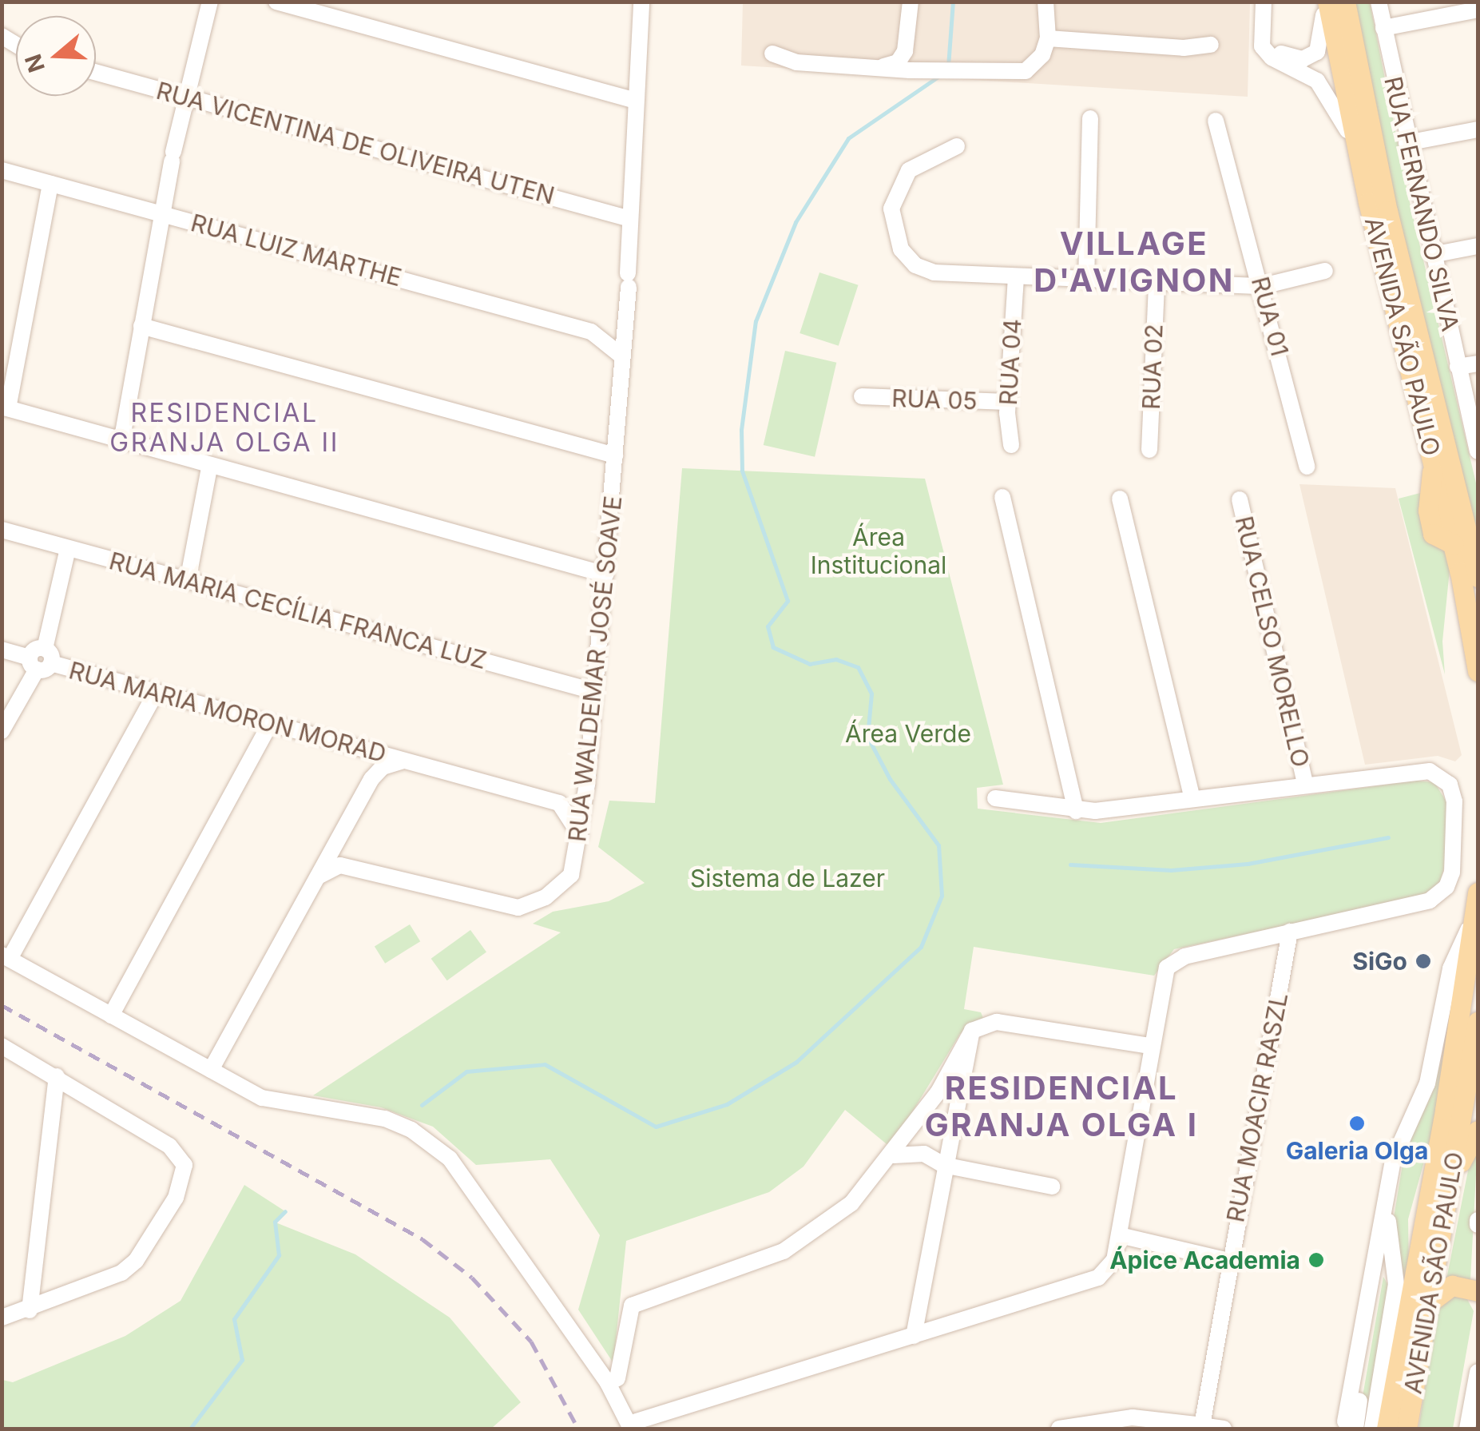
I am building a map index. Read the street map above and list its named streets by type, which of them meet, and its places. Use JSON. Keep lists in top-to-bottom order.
{
  "streets": {
    "main road": ["AVENIDA SÃO PAULO"],
    "street": [
      "RUA VICENTINA DE OLIVEIRA UTEN",
      "RUA FERNANDO SILVA",
      "RUA LUIZ MARTHE",
      "RUA 01",
      "RUA 04",
      "RUA 02",
      "RUA 05",
      "RUA MARIA CECÍLIA FRANCA LUZ",
      "RUA CELSO MORELLO",
      "RUA WALDEMAR JOSÉ SOAVE",
      "RUA MARIA MORON MORAD",
      "RUA MOACIR RASZL"
    ]
  },
  "crossings": [
    ["RUA VICENTINA DE OLIVEIRA UTEN", "RUA WALDEMAR JOSÉ SOAVE"],
    ["RUA 04", "RUA 05"],
    ["RUA MARIA CECÍLIA FRANCA LUZ", "RUA WALDEMAR JOSÉ SOAVE"]
  ],
  "districts": ["VILLAGE D'AVIGNON", "RESIDENCIAL GRANJA OLGA II", "RESIDENCIAL GRANJA OLGA I"],
  "parks": ["Área Institucional", "Área Verde", "Sistema de Lazer"],
  "places": ["SiGo", "Galeria Olga", "Ápice Academia"],
  "north": "left"
}
